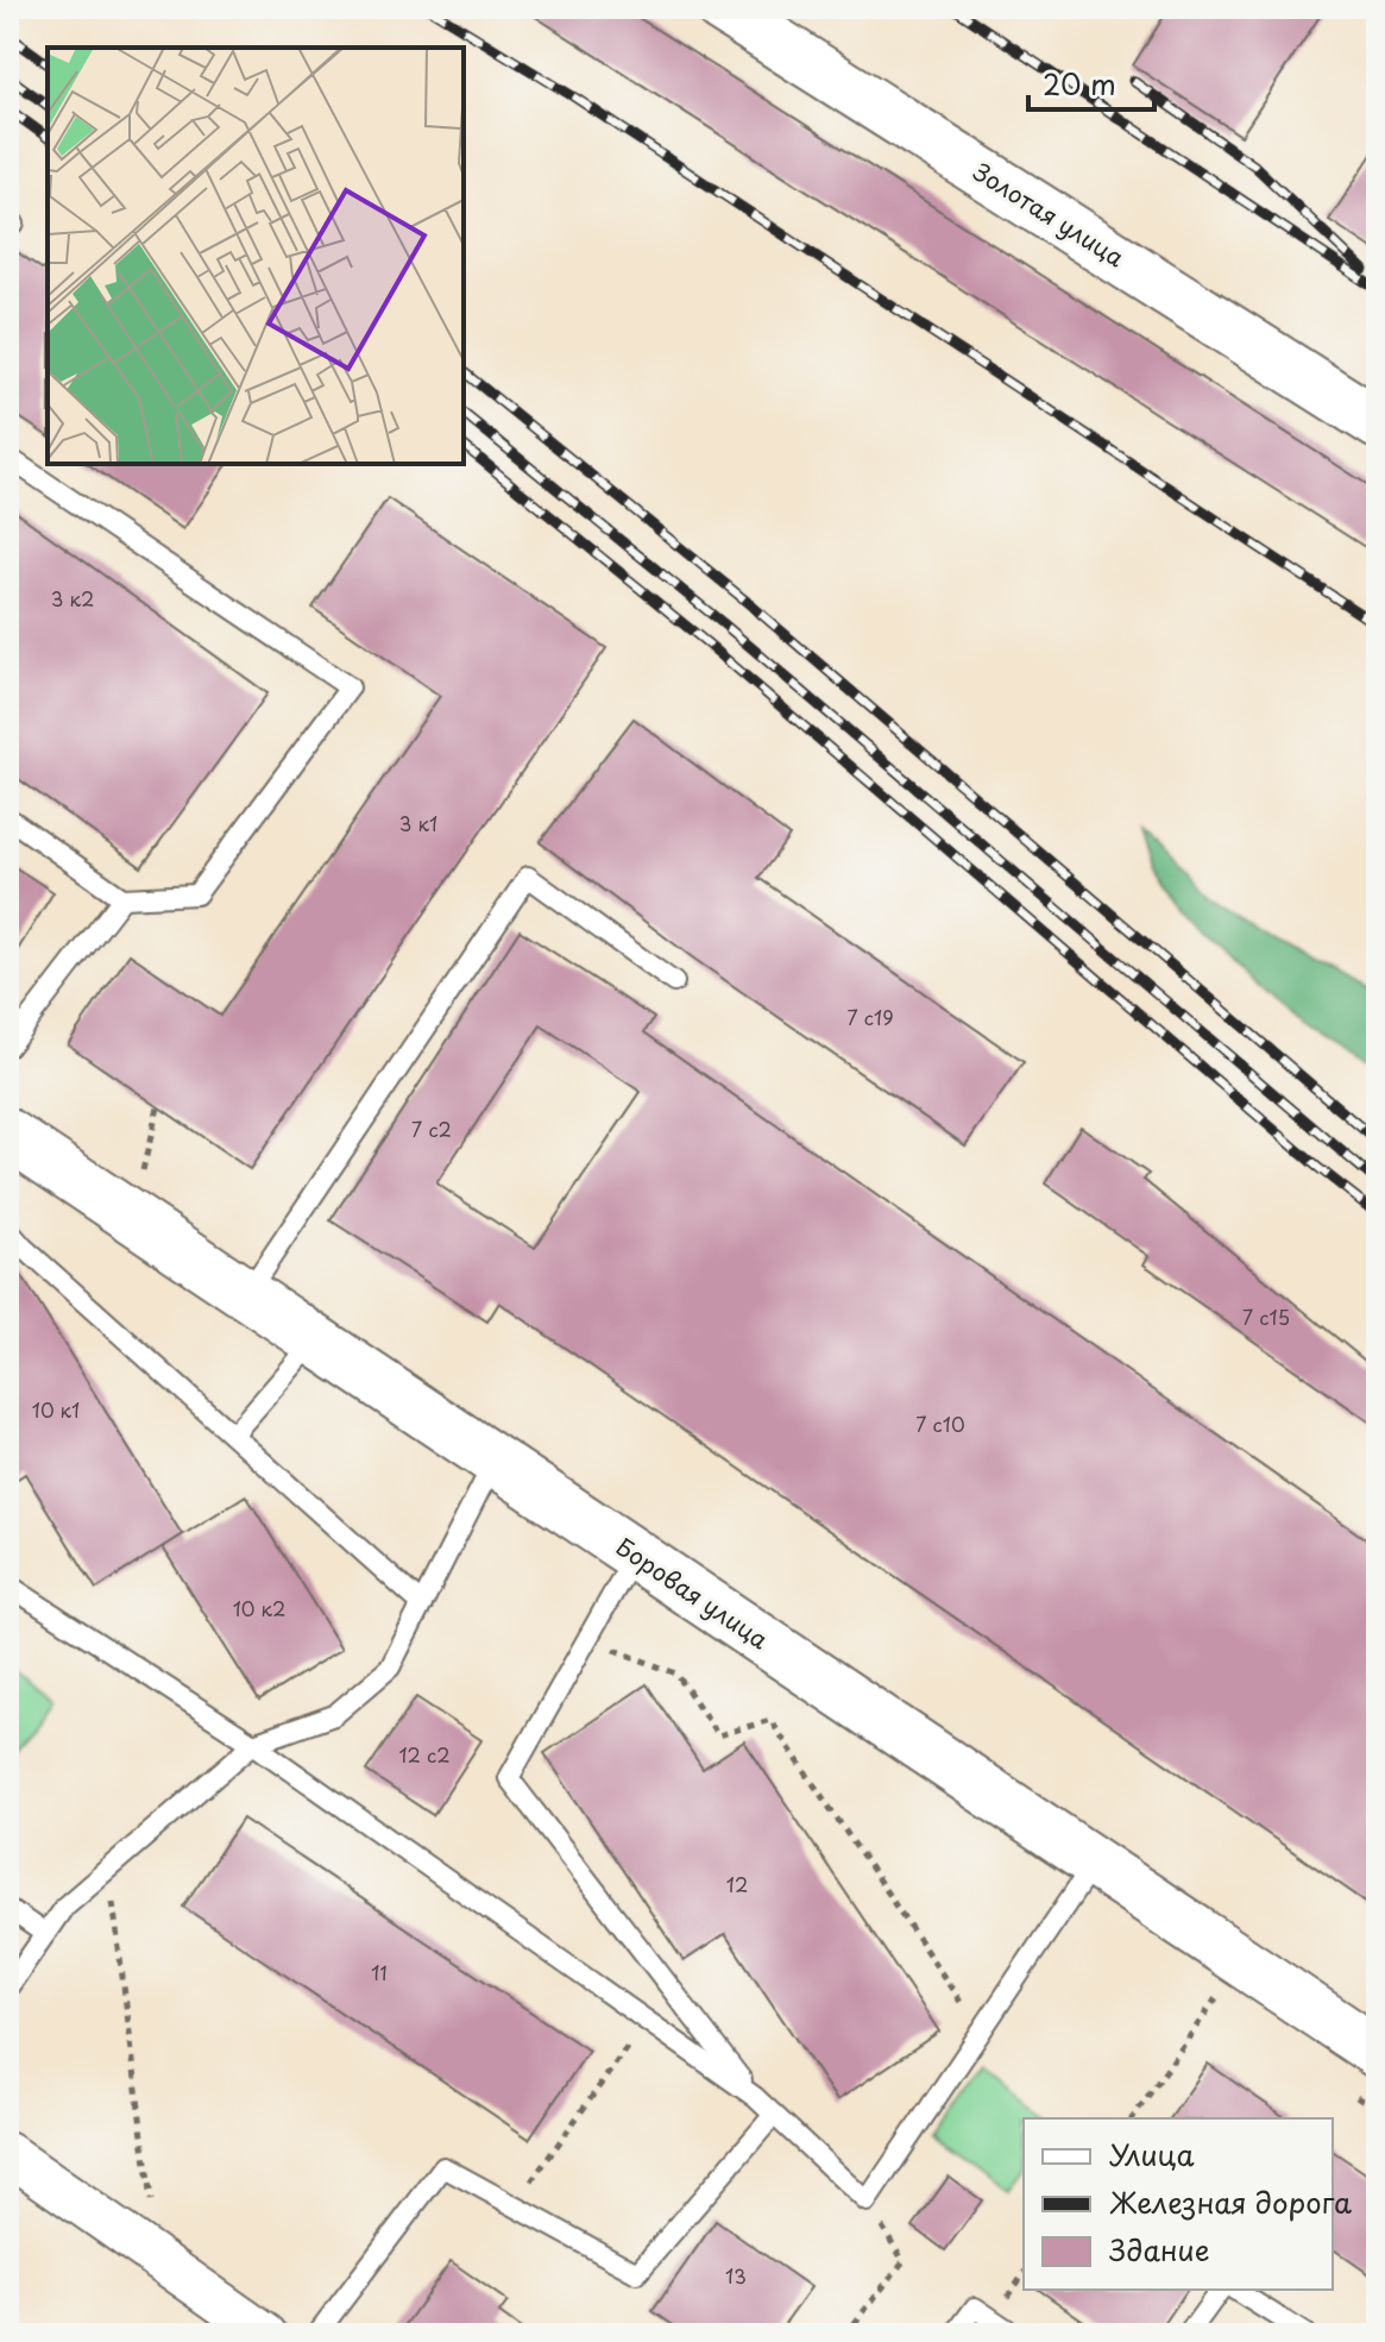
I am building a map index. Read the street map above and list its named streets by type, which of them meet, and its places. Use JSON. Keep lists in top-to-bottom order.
{
  "streets": {
    "street": ["Золотая улица", "Боровая улица"]
  },
  "house_numbers": [
    "3 к2",
    "3 к1",
    "7 с19",
    "7 с2",
    "7 с15",
    "10 к1",
    "7 с10",
    "10 к2",
    "12 с2",
    "12",
    "11",
    "13"
  ],
  "legend": ["Улица", "Железная дорога", "Здание"],
  "scale_bar": "20 m"
}
